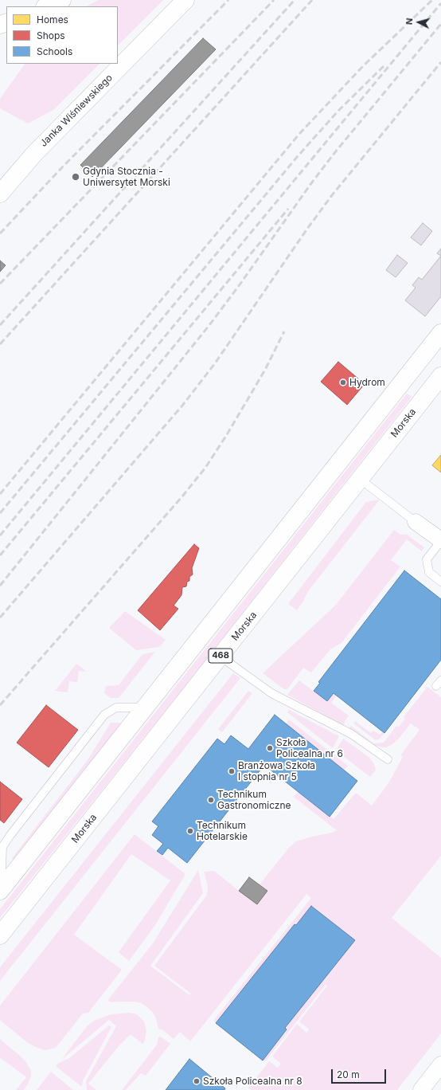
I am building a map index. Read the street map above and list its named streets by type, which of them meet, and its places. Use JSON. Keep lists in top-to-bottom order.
{
  "streets": {
    "main road": ["Janka Wiśniewskiego", "Morska", "468"]
  },
  "places": [
    "Gdynia Stocznia - Uniwersytet Morski",
    "Hydrom",
    "Szkoła Policealna nr 6",
    "Branżowa Szkoła I stopnia nr 5",
    "Technikum Gastronomiczne",
    "Technikum Hotelarskie",
    "Szkoła Policealna nr 8"
  ],
  "legend": ["Homes", "Shops", "Schools"],
  "scale_bar": "20 m",
  "north": "left"
}
